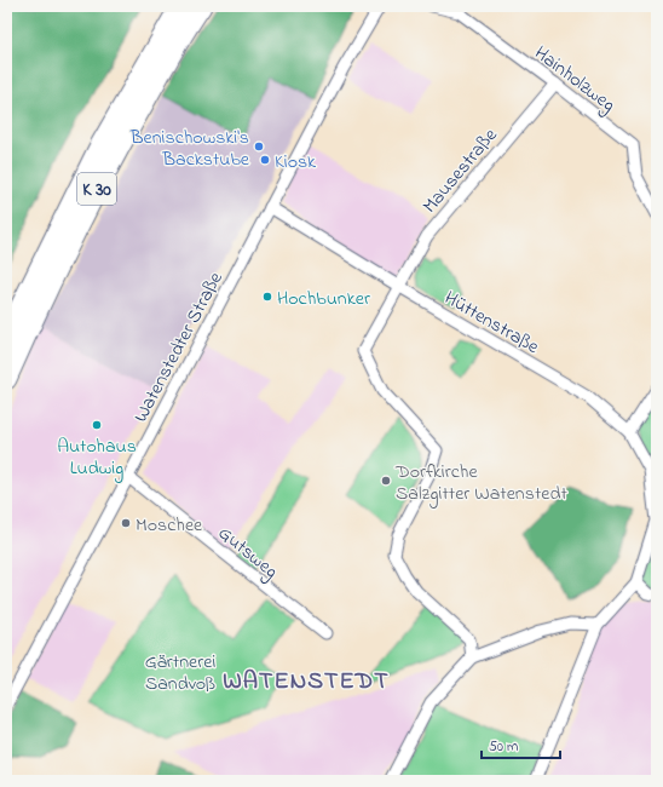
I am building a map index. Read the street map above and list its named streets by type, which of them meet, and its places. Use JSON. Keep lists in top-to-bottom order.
{
  "streets": {
    "highway": ["K 30"],
    "street": [
      "Hainholzweg",
      "Mausestraße",
      "Hüttenstraße",
      "Watenstedter Straße",
      "Gutsweg"
    ]
  },
  "crossings": [
    ["Hainholzweg", "Mausestraße"],
    ["Mausestraße", "Hüttenstraße"],
    ["Hüttenstraße", "Watenstedter Straße"],
    ["Watenstedter Straße", "Gutsweg"]
  ],
  "districts": ["WATENSTEDT"],
  "parks": ["Gärtnerei Sandvoß"],
  "places": [
    "Benischowski's Backstube",
    "Kiosk",
    "Hochbunker",
    "Autohaus Ludwig",
    "Dorfkirche Salzgitter Watenstedt",
    "Moschee"
  ],
  "scale_bar": "50 m"
}
